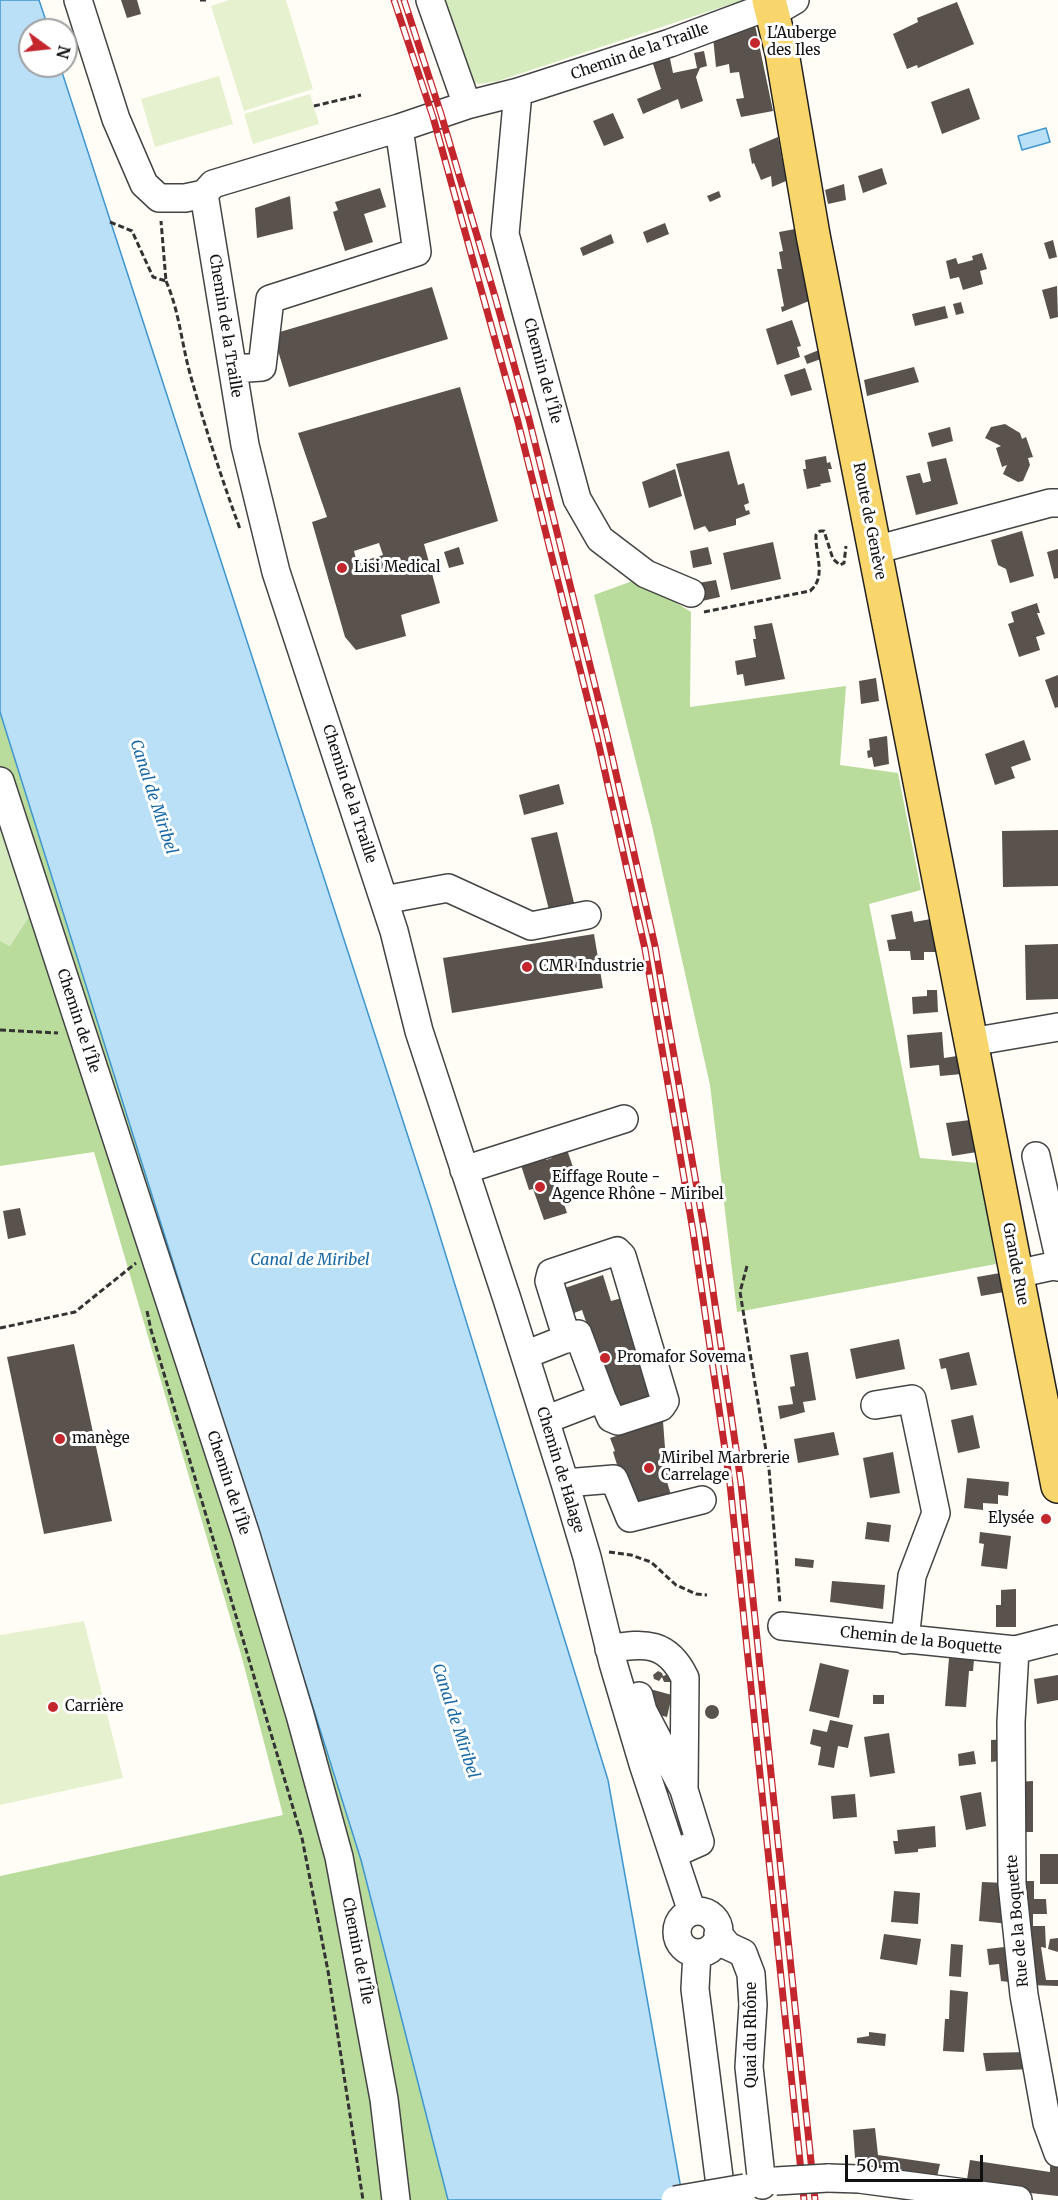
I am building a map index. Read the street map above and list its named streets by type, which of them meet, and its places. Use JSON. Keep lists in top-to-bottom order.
{
  "streets": {
    "main road": ["Route de Genève", "Grande Rue"],
    "street": [
      "Chemin de la Traille",
      "Chemin de l'Île",
      "Chemin de Halage",
      "Chemin de la Boquette",
      "Rue de la Boquette",
      "Quai du Rhône"
    ]
  },
  "crossings": [
    ["Chemin de la Traille", "Chemin de l'Île"],
    ["Chemin de la Traille", "Route de Genève"],
    ["Chemin de la Traille", "Chemin de Halage"],
    ["Route de Genève", "Grande Rue"],
    ["Chemin de Halage", "Quai du Rhône"],
    ["Chemin de la Boquette", "Rue de la Boquette"]
  ],
  "water": ["Canal de Miribel"],
  "places": [
    "L'Auberge des Iles",
    "Lisi Medical",
    "CMR Industrie",
    "Eiffage Route - Agence Rhône - Miribel",
    "Promafor Sovema",
    "manège",
    "Miribel Marbrerie Carrelage",
    "Elysée",
    "Carrière"
  ],
  "scale_bar": "50 m",
  "north": "right"
}
